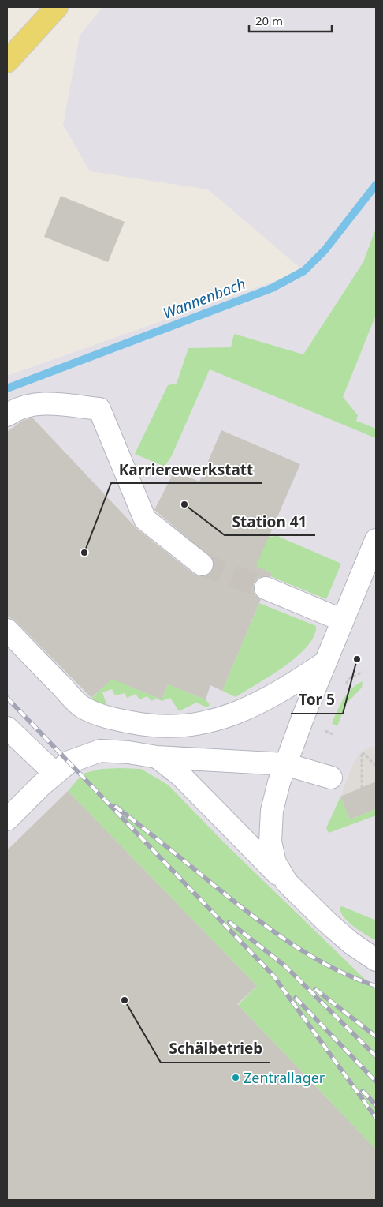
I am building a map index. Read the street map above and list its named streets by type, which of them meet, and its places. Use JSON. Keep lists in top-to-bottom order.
{
  "water": ["Wannenbach"],
  "places": [
    "Station 41",
    "Karrierewerkstatt",
    "Tor 5",
    "Schälbetrieb",
    "Zentrallager"
  ],
  "scale_bar": "20 m"
}
